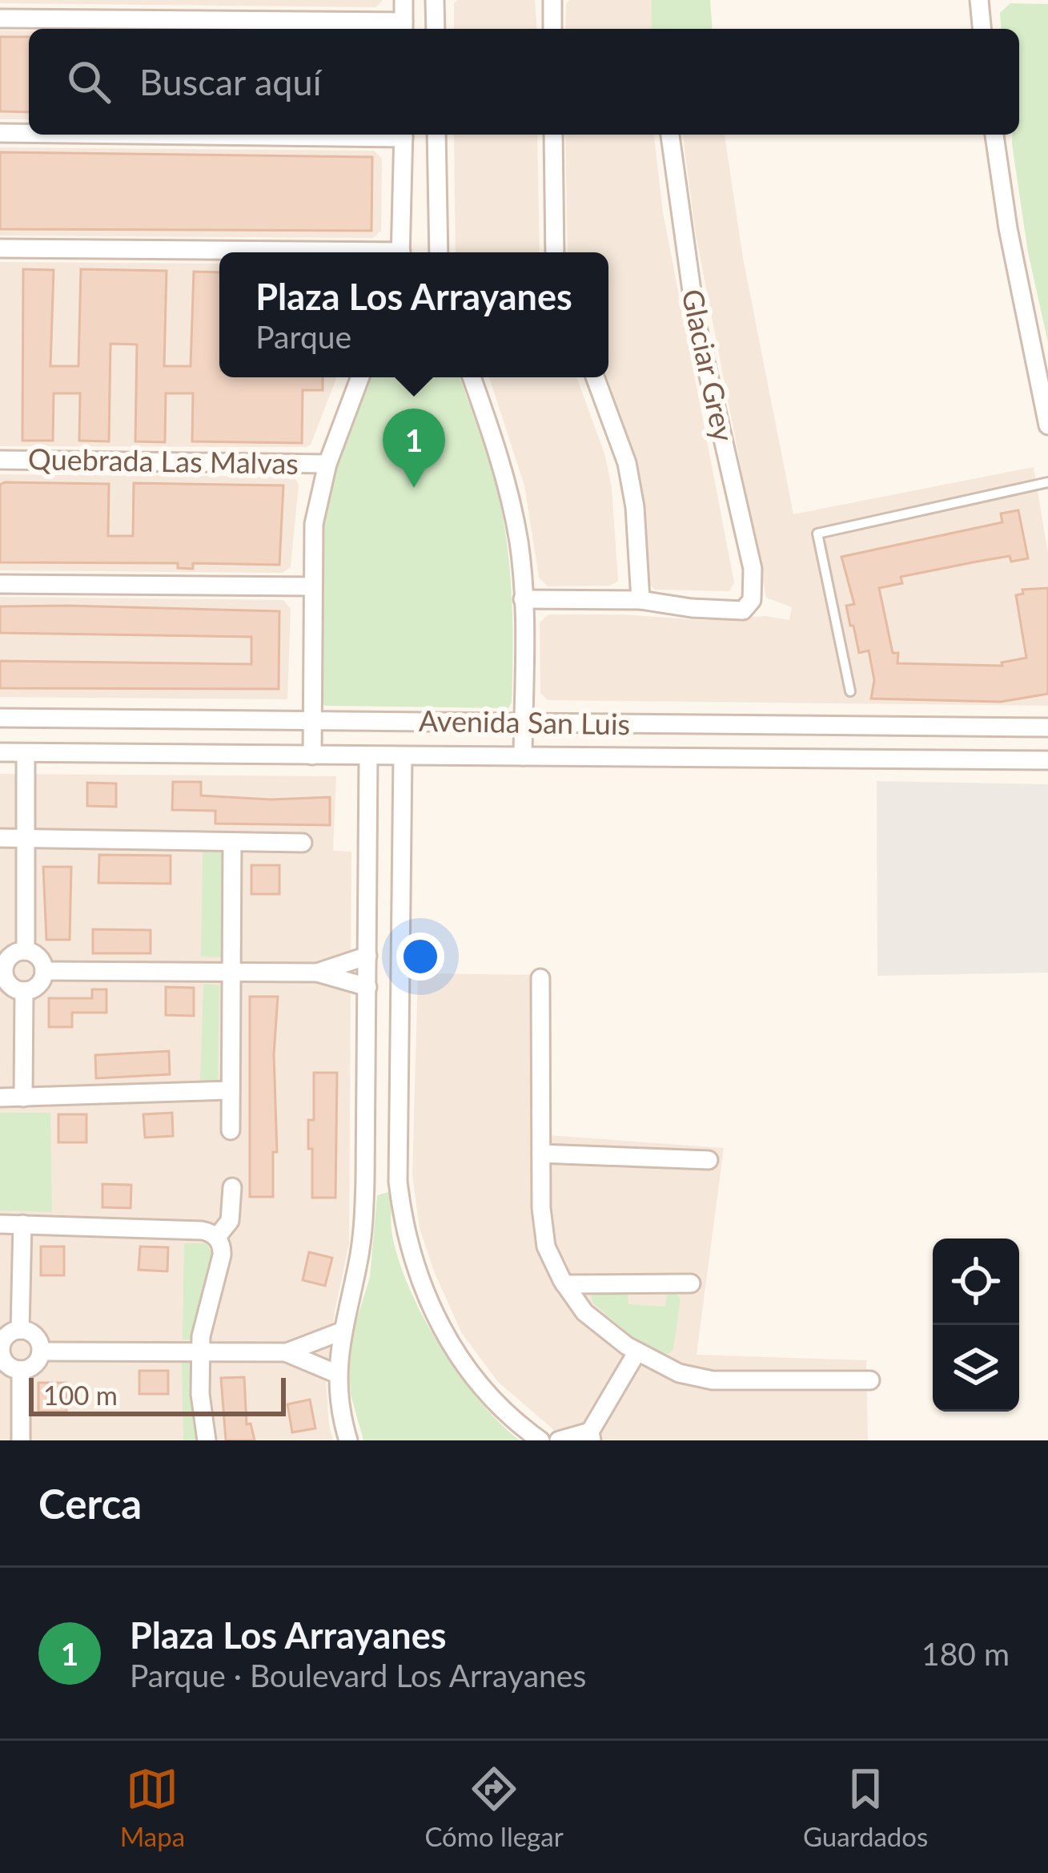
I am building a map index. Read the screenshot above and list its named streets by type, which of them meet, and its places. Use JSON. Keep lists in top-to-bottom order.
{
  "streets": {
    "street": ["Glaciar Grey", "Quebrada Las Malvas", "Avenida San Luis"]
  },
  "scale_bar": "100 m",
  "page": {
    "search": "Buscar aquí",
    "popup": ["Plaza Los Arrayanes", "Parque"],
    "pins": "1",
    "scale": "100 m",
    "heading": "Cerca",
    "list": [
      {
        "mark": "1",
        "name": "Plaza Los Arrayanes",
        "note": "Parque · Boulevard Los Arrayanes",
        "value": "180 m"
      }
    ],
    "nav": ["Mapa", "Cómo llegar", "Guardados"]
  }
}
